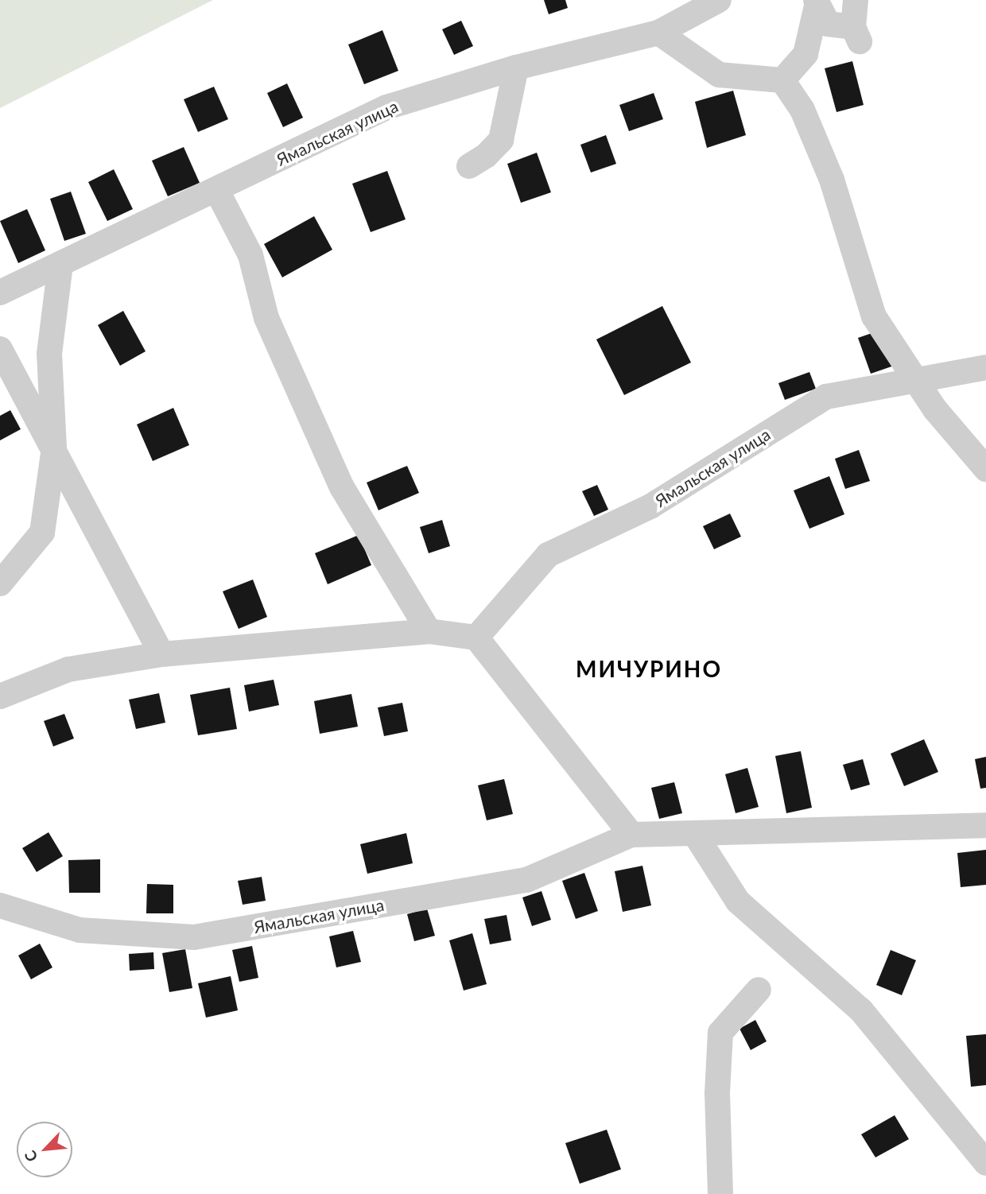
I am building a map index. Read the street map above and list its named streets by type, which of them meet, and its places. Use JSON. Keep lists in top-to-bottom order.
{
  "streets": {
    "street": ["Ямальская улица"]
  },
  "districts": ["МИЧУРИНО"],
  "north": "bottom left"
}
